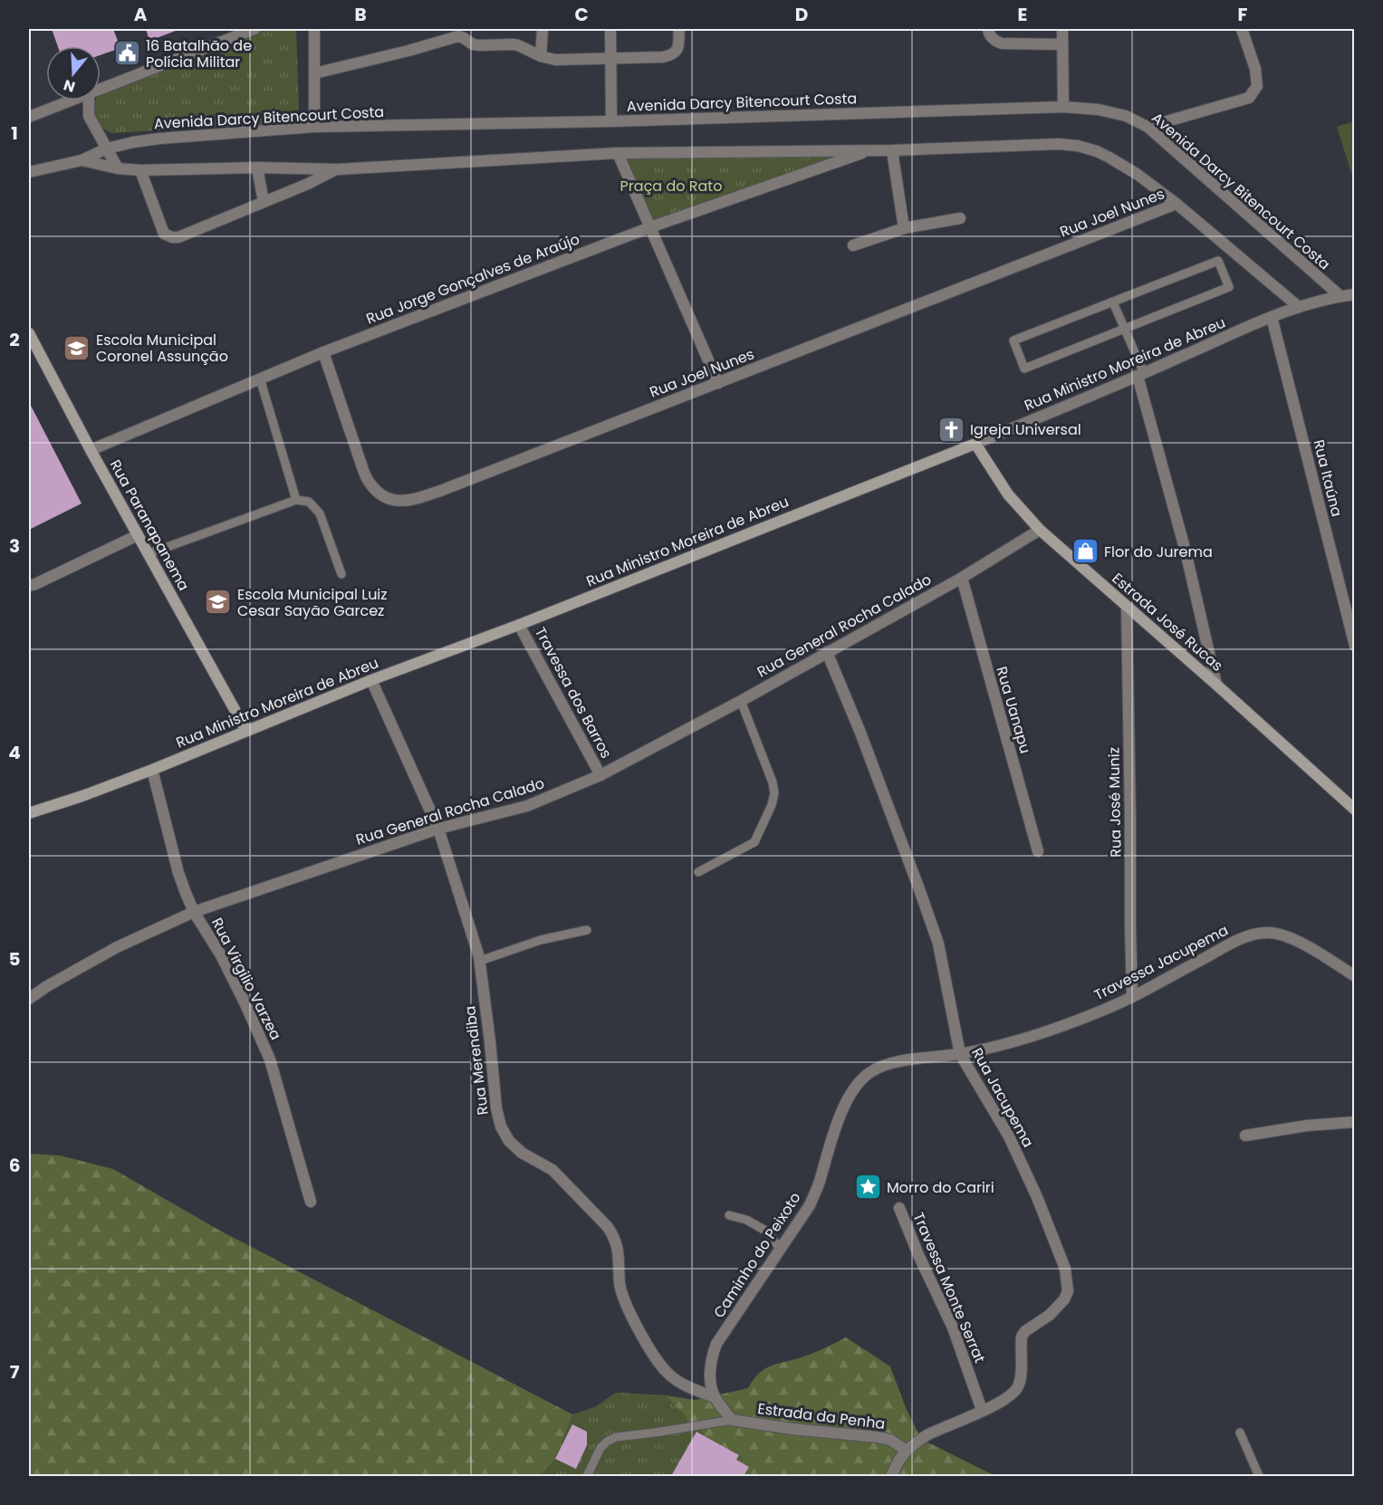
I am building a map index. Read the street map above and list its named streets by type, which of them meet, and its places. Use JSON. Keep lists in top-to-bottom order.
{
  "streets": {
    "street": [
      "Avenida Darcy Bitencourt Costa",
      "Rua Joel Nunes",
      "Rua Jorge Gonçalves de Araújo",
      "Rua Ministro Moreira de Abreu",
      "Rua Itaúna",
      "Rua Paranapanema",
      "Estrada José Rucas",
      "Rua General Rocha Calado",
      "Travessa dos Barros",
      "Rua Uanapu",
      "Rua José Muniz",
      "Travessa Jacupema",
      "Rua Virgilio Varzea",
      "Rua Merendiba",
      "Rua Jacupema",
      "Caminho do Peixoto",
      "Travessa Monte Serrat",
      "Estrada da Penha"
    ]
  },
  "crossings": [
    ["Avenida Darcy Bitencourt Costa", "Rua Joel Nunes"],
    ["Avenida Darcy Bitencourt Costa", "Rua Jorge Gonçalves de Araújo"],
    ["Avenida Darcy Bitencourt Costa", "Rua Ministro Moreira de Abreu"],
    ["Rua Joel Nunes", "Rua Jorge Gonçalves de Araújo"],
    ["Rua Jorge Gonçalves de Araújo", "Rua Paranapanema"],
    ["Rua Ministro Moreira de Abreu", "Rua Itaúna"],
    ["Rua Ministro Moreira de Abreu", "Rua Paranapanema"],
    ["Rua Ministro Moreira de Abreu", "Estrada José Rucas"],
    ["Rua Ministro Moreira de Abreu", "Travessa dos Barros"],
    ["Rua Ministro Moreira de Abreu", "Rua Virgilio Varzea"],
    ["Rua Ministro Moreira de Abreu", "Rua Merendiba"],
    ["Estrada José Rucas", "Rua General Rocha Calado"],
    ["Estrada José Rucas", "Rua José Muniz"],
    ["Rua General Rocha Calado", "Travessa dos Barros"],
    ["Rua General Rocha Calado", "Rua Uanapu"],
    ["Rua General Rocha Calado", "Rua Virgilio Varzea"],
    ["Rua General Rocha Calado", "Rua Merendiba"],
    ["Rua General Rocha Calado", "Rua Jacupema"],
    ["Rua José Muniz", "Travessa Jacupema"],
    ["Travessa Jacupema", "Rua Jacupema"],
    ["Travessa Jacupema", "Caminho do Peixoto"],
    ["Rua Merendiba", "Caminho do Peixoto"],
    ["Rua Jacupema", "Caminho do Peixoto"],
    ["Rua Jacupema", "Travessa Monte Serrat"],
    ["Rua Jacupema", "Estrada da Penha"],
    ["Caminho do Peixoto", "Estrada da Penha"]
  ],
  "parks": ["Praça do Rato"],
  "places": {
    "public building": ["16 Batalhão de Polícia Militar"],
    "school or university": ["Escola Municipal Coronel Assunção", "Escola Municipal Luiz Cesar Sayão Garcez"],
    "church": ["Igreja Universal"],
    "shop": ["Flor do Jurema"],
    "place": ["Morro do Cariri"]
  },
  "north": "bottom",
  "grid": {
    "columns": [
      "A",
      "B",
      "C",
      "D",
      "E",
      "F"
    ],
    "rows": [
      "1",
      "2",
      "3",
      "4",
      "5",
      "6",
      "7"
    ]
  }
}
